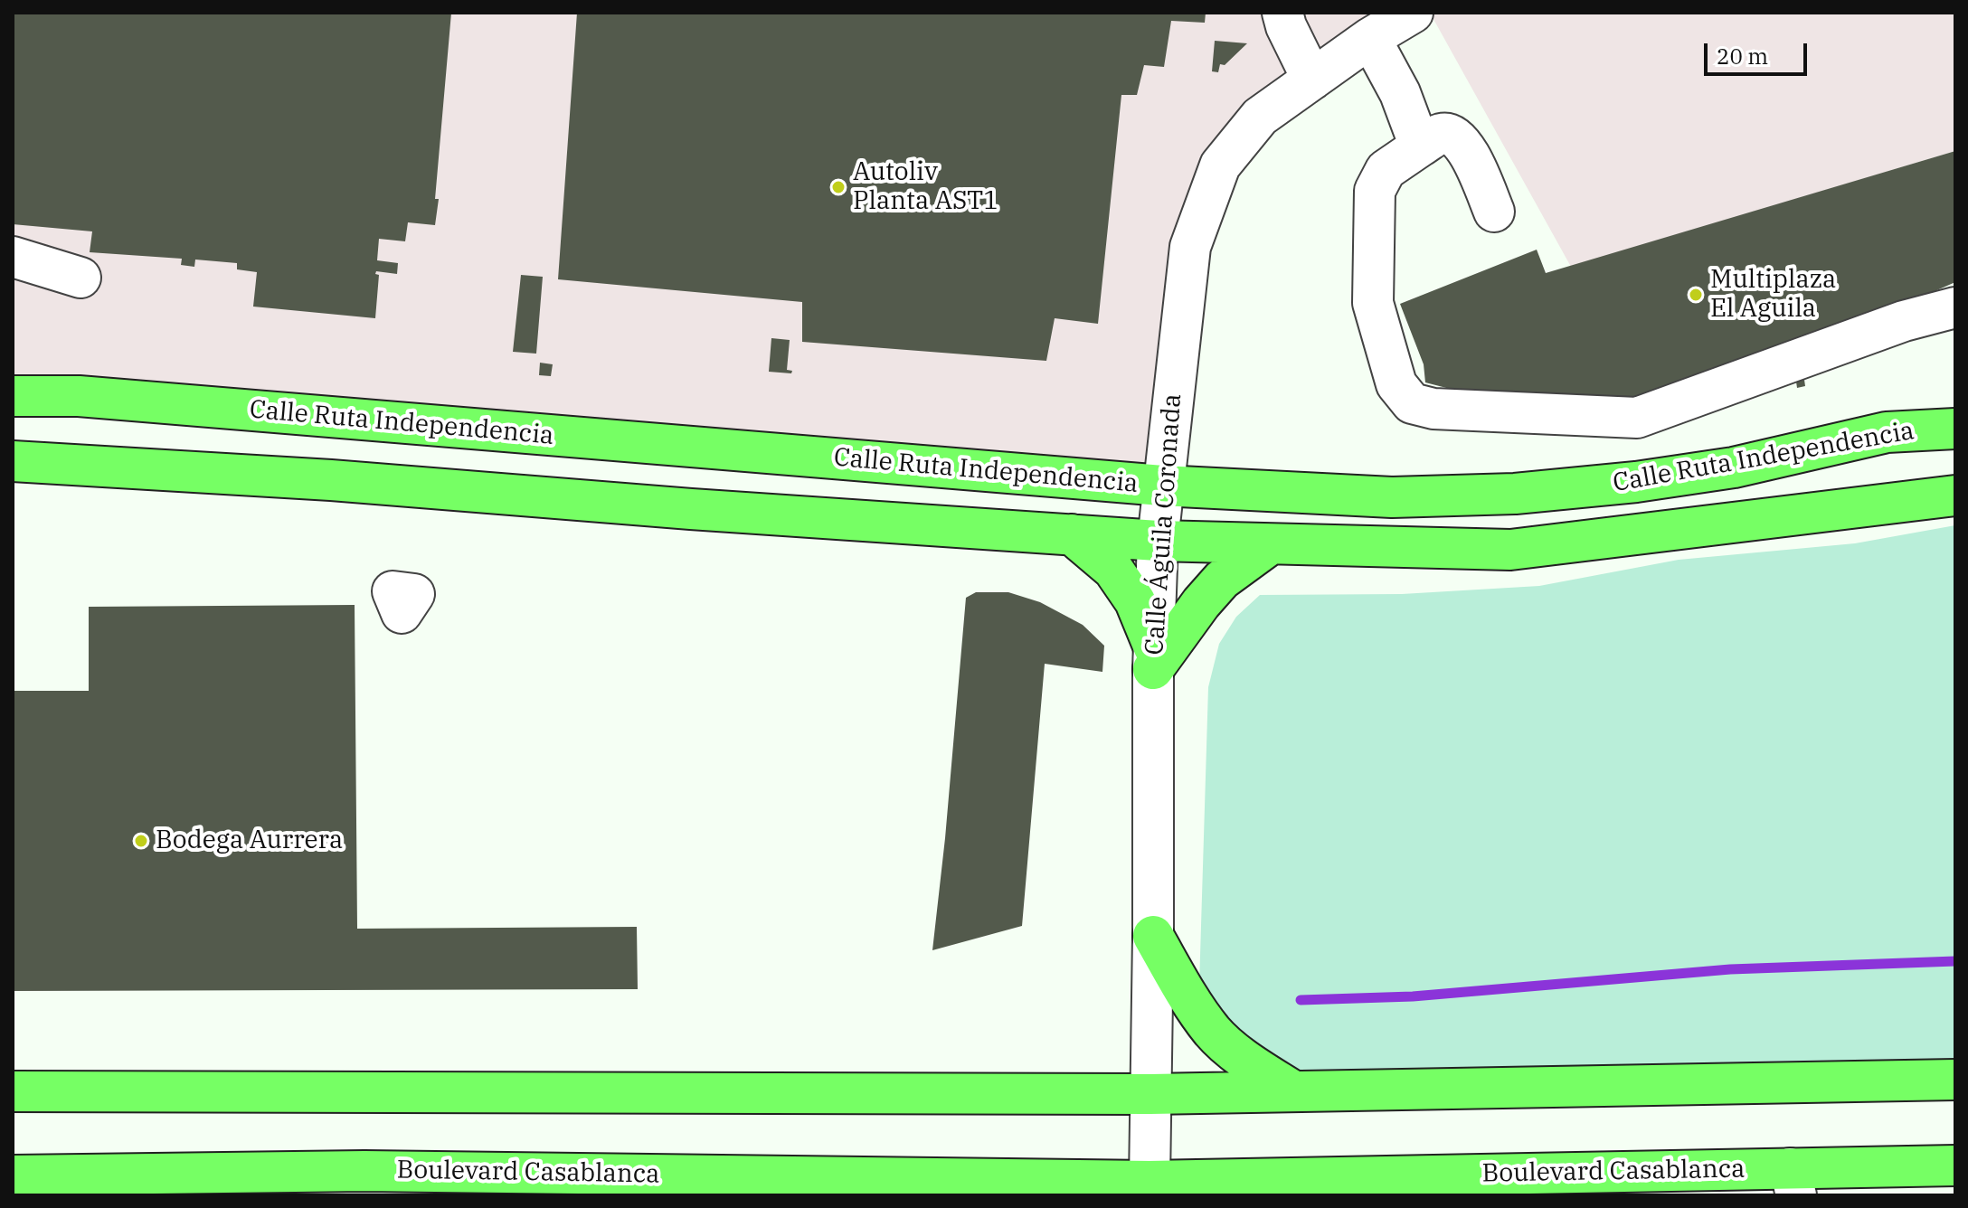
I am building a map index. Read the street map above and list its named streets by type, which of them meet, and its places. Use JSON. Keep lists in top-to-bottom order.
{
  "streets": {
    "main road": ["Calle Ruta Independencia", "Boulevard Casablanca"],
    "street": ["Calle Águila Coronada"]
  },
  "crossings": [
    ["Calle Ruta Independencia", "Calle Águila Coronada"],
    ["Calle Águila Coronada", "Boulevard Casablanca"]
  ],
  "places": ["Autoliv Planta AST1", "Multiplaza El Aguila", "Bodega Aurrera"],
  "scale_bar": "20 m"
}
